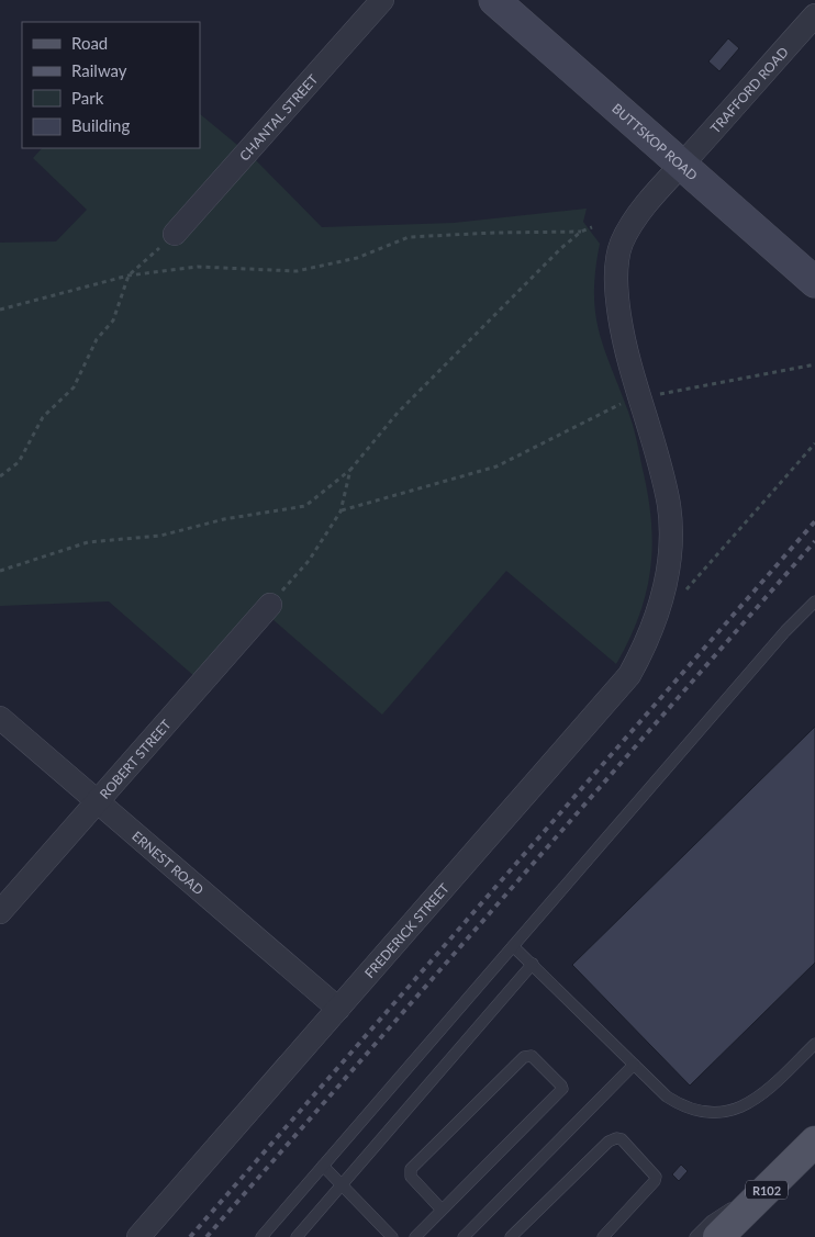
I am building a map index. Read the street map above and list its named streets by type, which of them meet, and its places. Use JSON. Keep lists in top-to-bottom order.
{
  "streets": {
    "main road": ["R102"],
    "street": [
      "TRAFFORD ROAD",
      "CHANTAL STREET",
      "BUTTSKOP ROAD",
      "ROBERT STREET",
      "ERNEST ROAD",
      "FREDERICK STREET"
    ]
  },
  "crossings": [
    ["TRAFFORD ROAD", "BUTTSKOP ROAD"],
    ["TRAFFORD ROAD", "FREDERICK STREET"],
    ["ROBERT STREET", "ERNEST ROAD"],
    ["ERNEST ROAD", "FREDERICK STREET"]
  ],
  "legend": [
    "Road",
    "Railway",
    "Park",
    "Building"
  ]
}
